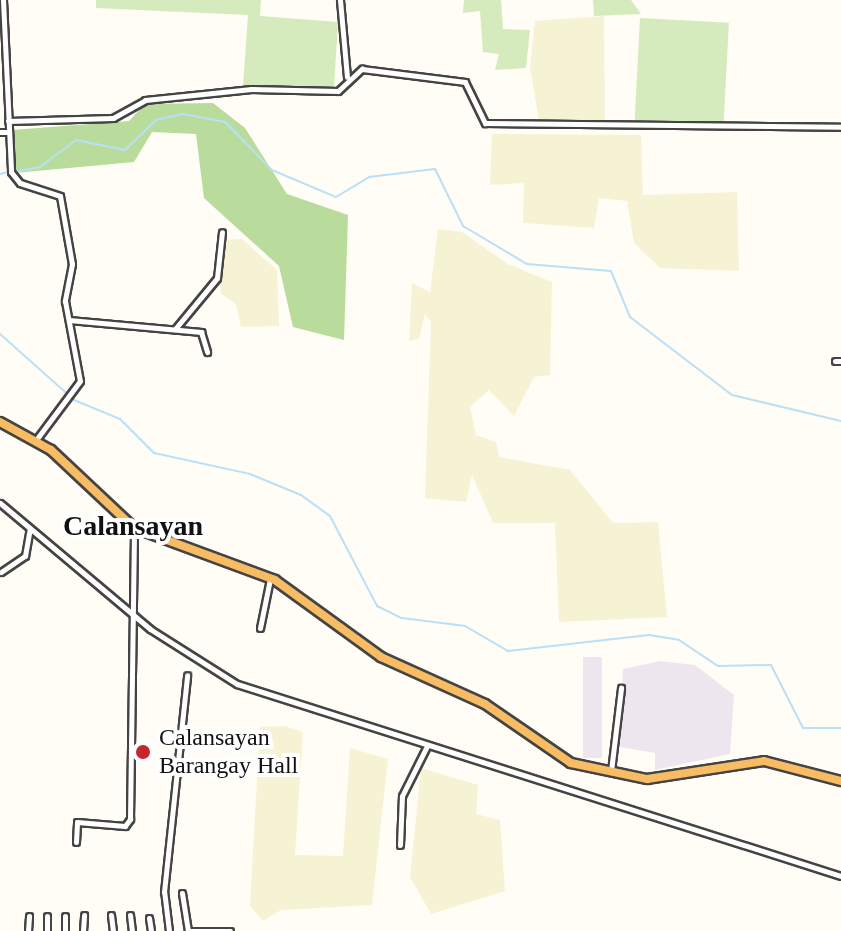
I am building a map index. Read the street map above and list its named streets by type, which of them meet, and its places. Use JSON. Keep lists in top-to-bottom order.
{
  "districts": ["Calansayan"],
  "places": ["Calansayan Barangay Hall"]
}
